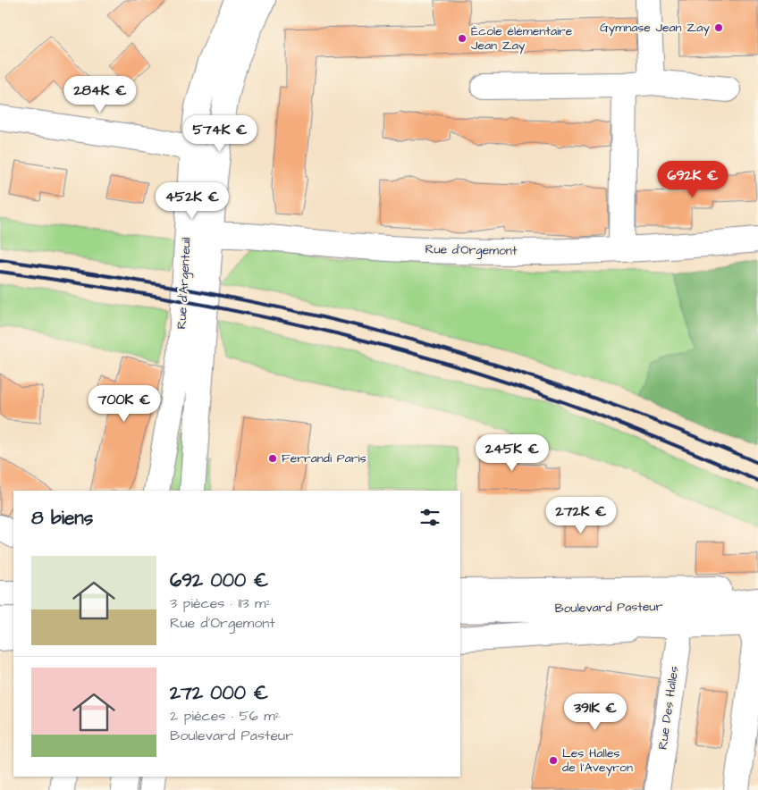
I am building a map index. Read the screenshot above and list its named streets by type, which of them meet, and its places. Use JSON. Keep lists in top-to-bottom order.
{
  "streets": {
    "main road": [
      "Rue d'Orgemont",
      "Rue d'Argenteuil",
      "Boulevard Pasteur",
      "Rue Des Halles"
    ]
  },
  "crossings": [
    ["Rue d'Orgemont", "Rue d'Argenteuil"],
    ["Boulevard Pasteur", "Rue Des Halles"]
  ],
  "places": [
    "Gymnase Jean Zay",
    "École élémentaire Jean Zay",
    "Ferrandi Paris",
    "Les Halles de l'Aveyron"
  ],
  "page": {
    "price": [
      "284K €",
      "574K €",
      "692K €",
      "452K €",
      "700K €",
      "245K €",
      "272K €",
      "391K €"
    ],
    "heading": "8 biens",
    "list": [
      {
        "name": "692 000 €",
        "note": "3 pièces · 113 m² · Rue d'Orgemont"
      },
      {
        "name": "272 000 €",
        "note": "2 pièces · 56 m² · Boulevard Pasteur"
      }
    ]
  }
}
